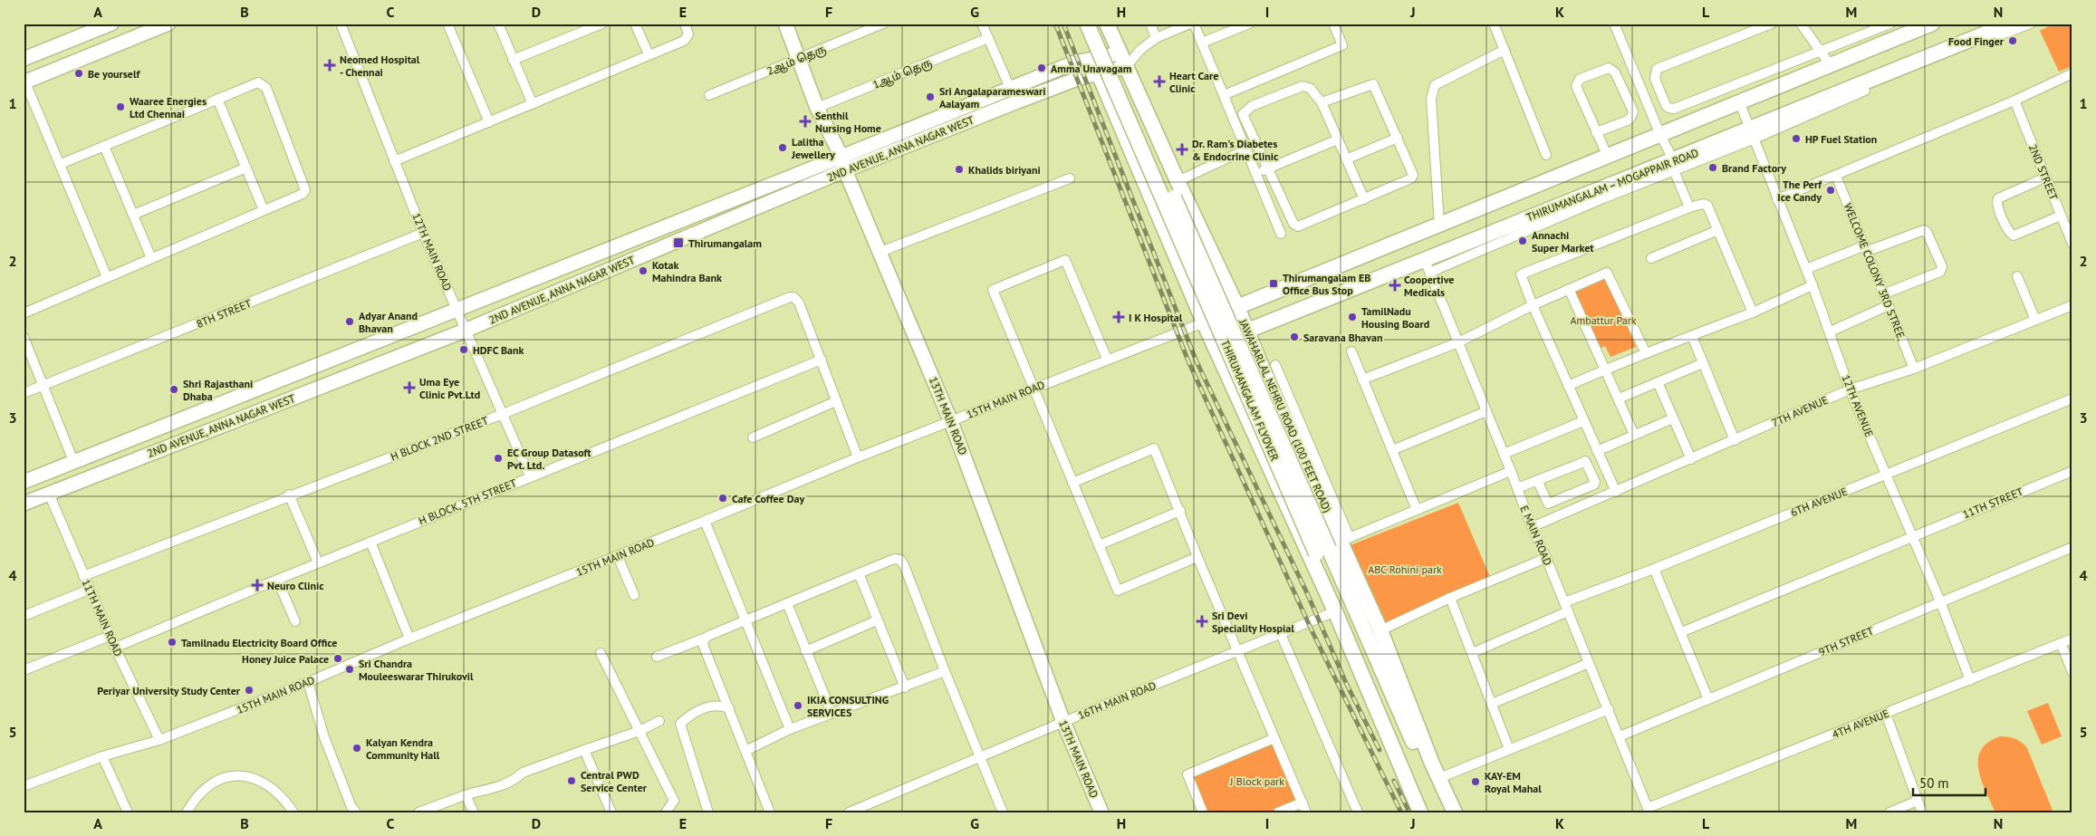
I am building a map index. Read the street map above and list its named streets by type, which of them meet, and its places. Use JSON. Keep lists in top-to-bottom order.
{
  "streets": {
    "main road": [
      "2ND AVENUE, ANNA NAGAR WEST",
      "THIRUMANGALAM – MOGAPPAIR ROAD",
      "THIRUMANGALAM FLYOVER",
      "13TH MAIN ROAD",
      "JAWAHARLAL NEHRU ROAD (100 FEET ROAD)"
    ],
    "street": [
      "2ஆம் தெரு",
      "1ஆம் தெரு",
      "2ND STREET",
      "12TH MAIN ROAD",
      "WELCOME COLONY 3RD STREE,",
      "8TH STREET",
      "15TH MAIN ROAD",
      "12TH AVENUE",
      "7TH AVENUE",
      "H BLOCK 2ND STREET",
      "H BLOCK, 5TH STREET",
      "6TH AVENUE",
      "11TH STREET",
      "E MAIN ROAD",
      "11TH MAIN ROAD",
      "9TH STREET",
      "16TH MAIN ROAD",
      "4TH AVENUE"
    ]
  },
  "crossings": [
    ["2ஆம் தெரு", "13TH MAIN ROAD"],
    ["1ஆம் தெரு", "13TH MAIN ROAD"],
    ["2ND AVENUE, ANNA NAGAR WEST", "12TH MAIN ROAD"],
    ["2ND AVENUE, ANNA NAGAR WEST", "13TH MAIN ROAD"],
    ["2ND AVENUE, ANNA NAGAR WEST", "JAWAHARLAL NEHRU ROAD (100 FEET ROAD)"],
    ["2ND AVENUE, ANNA NAGAR WEST", "11TH MAIN ROAD"],
    ["THIRUMANGALAM – MOGAPPAIR ROAD", "12TH AVENUE"],
    ["THIRUMANGALAM – MOGAPPAIR ROAD", "JAWAHARLAL NEHRU ROAD (100 FEET ROAD)"],
    ["THIRUMANGALAM – MOGAPPAIR ROAD", "E MAIN ROAD"],
    ["12TH MAIN ROAD", "8TH STREET"],
    ["12TH MAIN ROAD", "H BLOCK 2ND STREET"],
    ["12TH MAIN ROAD", "H BLOCK, 5TH STREET"],
    ["WELCOME COLONY 3RD STREE,", "7TH AVENUE"],
    ["15TH MAIN ROAD", "13TH MAIN ROAD"],
    ["15TH MAIN ROAD", "11TH MAIN ROAD"],
    ["THIRUMANGALAM FLYOVER", "JAWAHARLAL NEHRU ROAD (100 FEET ROAD)"],
    ["12TH AVENUE", "7TH AVENUE"],
    ["12TH AVENUE", "6TH AVENUE"],
    ["12TH AVENUE", "11TH STREET"],
    ["12TH AVENUE", "9TH STREET"],
    ["12TH AVENUE", "4TH AVENUE"],
    ["7TH AVENUE", "E MAIN ROAD"],
    ["13TH MAIN ROAD", "16TH MAIN ROAD"],
    ["H BLOCK 2ND STREET", "H BLOCK, 5TH STREET"],
    ["H BLOCK 2ND STREET", "11TH MAIN ROAD"],
    ["H BLOCK, 5TH STREET", "11TH MAIN ROAD"],
    ["6TH AVENUE", "E MAIN ROAD"],
    ["E MAIN ROAD", "9TH STREET"],
    ["E MAIN ROAD", "4TH AVENUE"]
  ],
  "parks": ["Ambattur Park", "ABC Rohini park", "J Block park"],
  "places": {
    "other": [
      "Food Finger",
      "Amma Unavagam",
      "Be yourself",
      "Sri Angalaparameswari Aalayam",
      "Waaree Energies Ltd Chennai",
      "HP Fuel Station",
      "Lalitha Jewellery",
      "Brand Factory",
      "Khalids biriyani",
      "The Perf Ice Candy",
      "Annachi Super Market",
      "Kotak Mahindra Bank",
      "TamilNadu Housing Board",
      "Adyar Anand Bhavan",
      "Saravana Bhavan",
      "HDFC Bank",
      "Shri Rajasthani Dhaba",
      "EC Group Datasoft Pvt. Ltd.",
      "Cafe Coffee Day",
      "Tamilnadu Electricity Board Office",
      "Honey Juice Palace",
      "Sri Chandra Mouleeswarar Thirukovil",
      "Periyar University Study Center",
      "IKIA CONSULTING SERVICES",
      "Kalyan Kendra Community Hall",
      "Central PWD Service Center",
      "KAY-EM Royal Mahal"
    ],
    "health": [
      "Neomed Hospital - Chennai",
      "Heart Care Clinic",
      "Senthil Nursing Home",
      "Dr. Ram's Diabetes & Endocrine Clinic",
      "Coopertive Medicals",
      "I K Hospital",
      "Uma Eye Clinic Pvt.Ltd",
      "Neuro Clinic",
      "Sri Devi Speciality Hospial"
    ],
    "transit": ["Thirumangalam", "Thirumangalam EB Office Bus Stop"]
  },
  "scale_bar": "50 m",
  "grid": {
    "columns": [
      "A",
      "B",
      "C",
      "D",
      "E",
      "F",
      "G",
      "H",
      "I",
      "J",
      "K",
      "L",
      "M",
      "N"
    ],
    "rows": [
      "1",
      "2",
      "3",
      "4",
      "5"
    ]
  }
}
